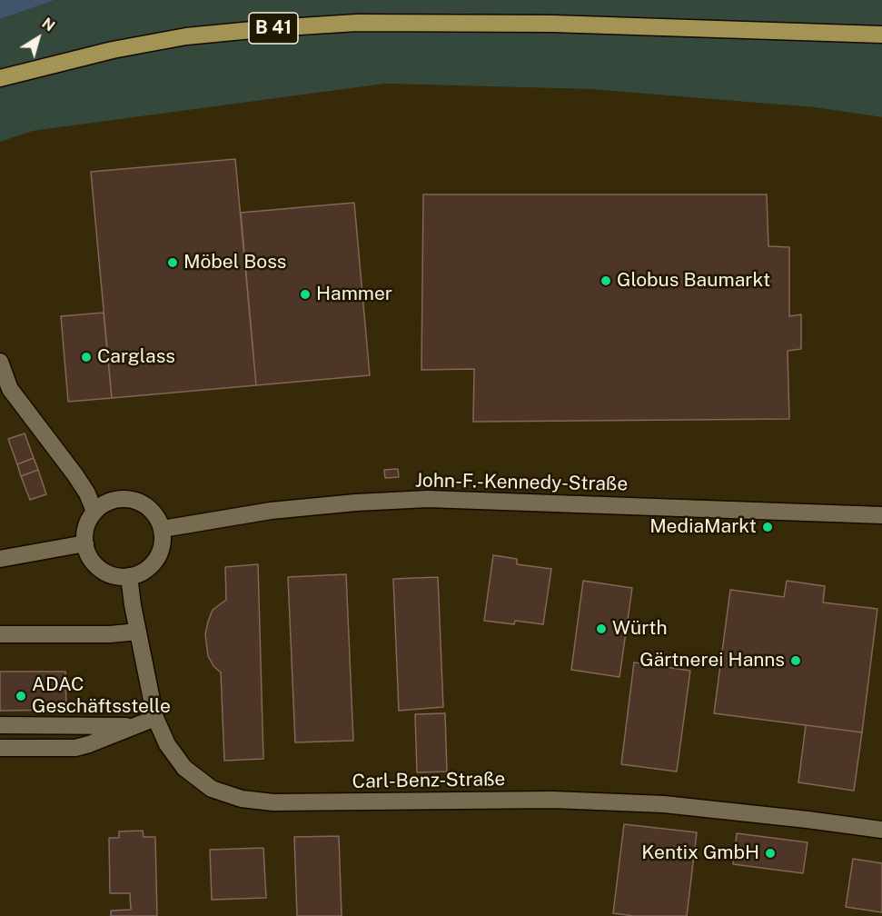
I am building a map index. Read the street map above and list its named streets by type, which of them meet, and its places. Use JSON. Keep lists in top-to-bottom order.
{
  "streets": {
    "main road": ["B 41"],
    "street": ["John-F.-Kennedy-Straße", "Carl-Benz-Straße"]
  },
  "crossings": [
    ["John-F.-Kennedy-Straße", "Carl-Benz-Straße"]
  ],
  "places": [
    "Möbel Boss",
    "Globus Baumarkt",
    "Hammer",
    "Carglass",
    "MediaMarkt",
    "Würth",
    "Gärtnerei Hanns",
    "ADAC Geschäftsstelle",
    "Kentix GmbH"
  ],
  "north": "top right"
}
